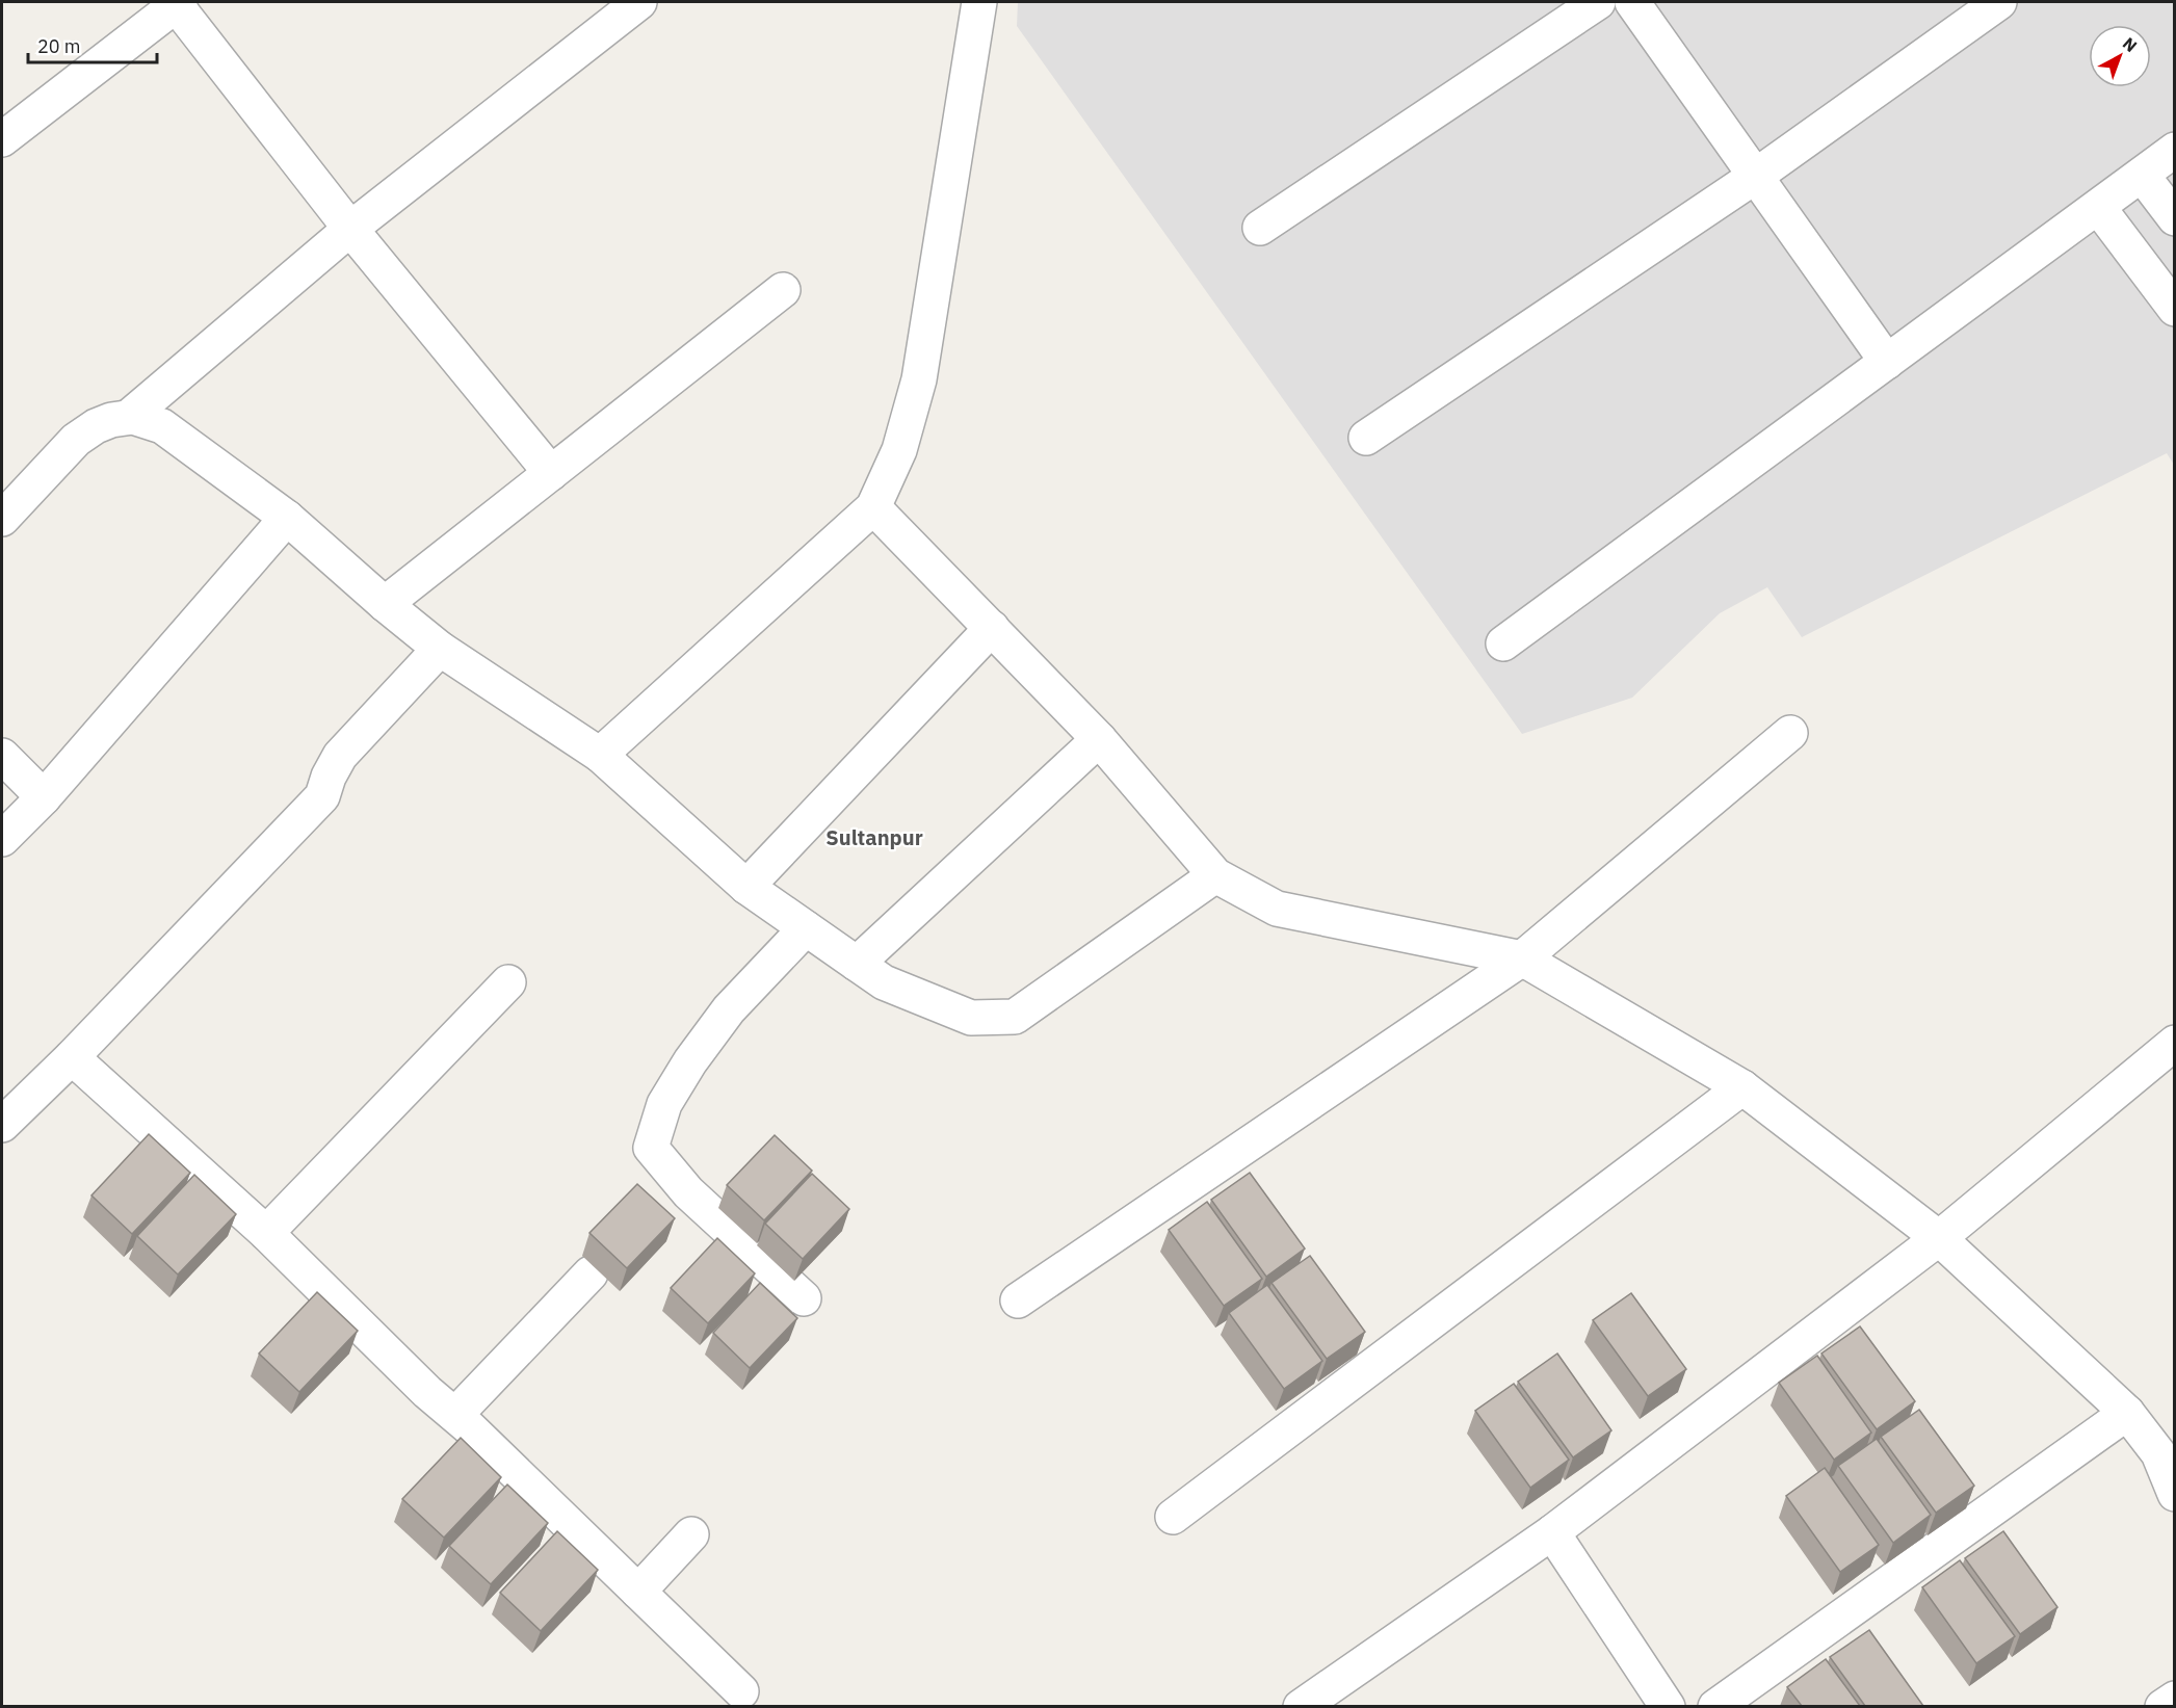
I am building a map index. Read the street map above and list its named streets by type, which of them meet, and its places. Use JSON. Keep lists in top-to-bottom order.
{
  "districts": ["Sultanpur"],
  "scale_bar": "20 m",
  "north": "top right"
}
